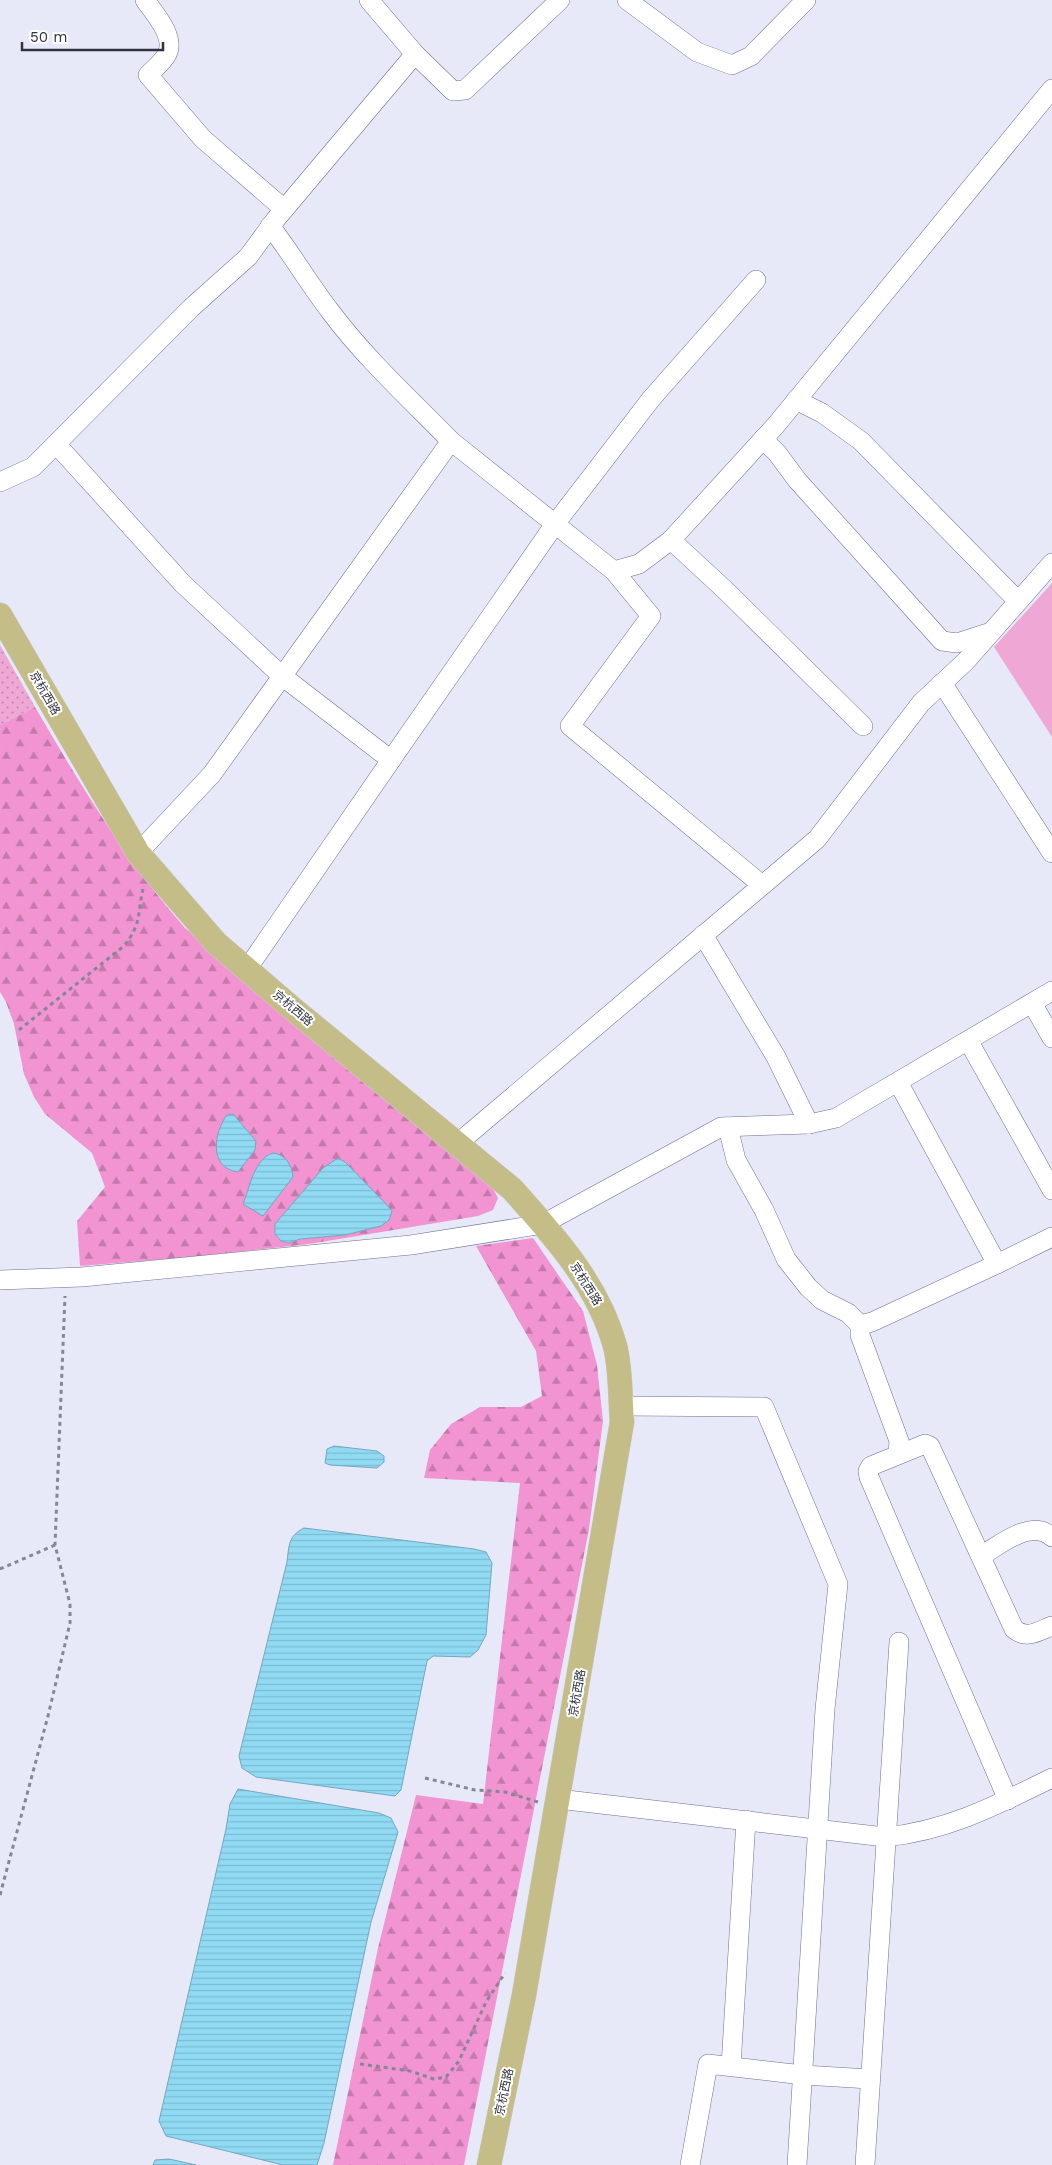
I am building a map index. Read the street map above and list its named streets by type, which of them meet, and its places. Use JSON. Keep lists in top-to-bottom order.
{
  "streets": {
    "main road": ["京杭西路"]
  },
  "scale_bar": "50 m"
}
